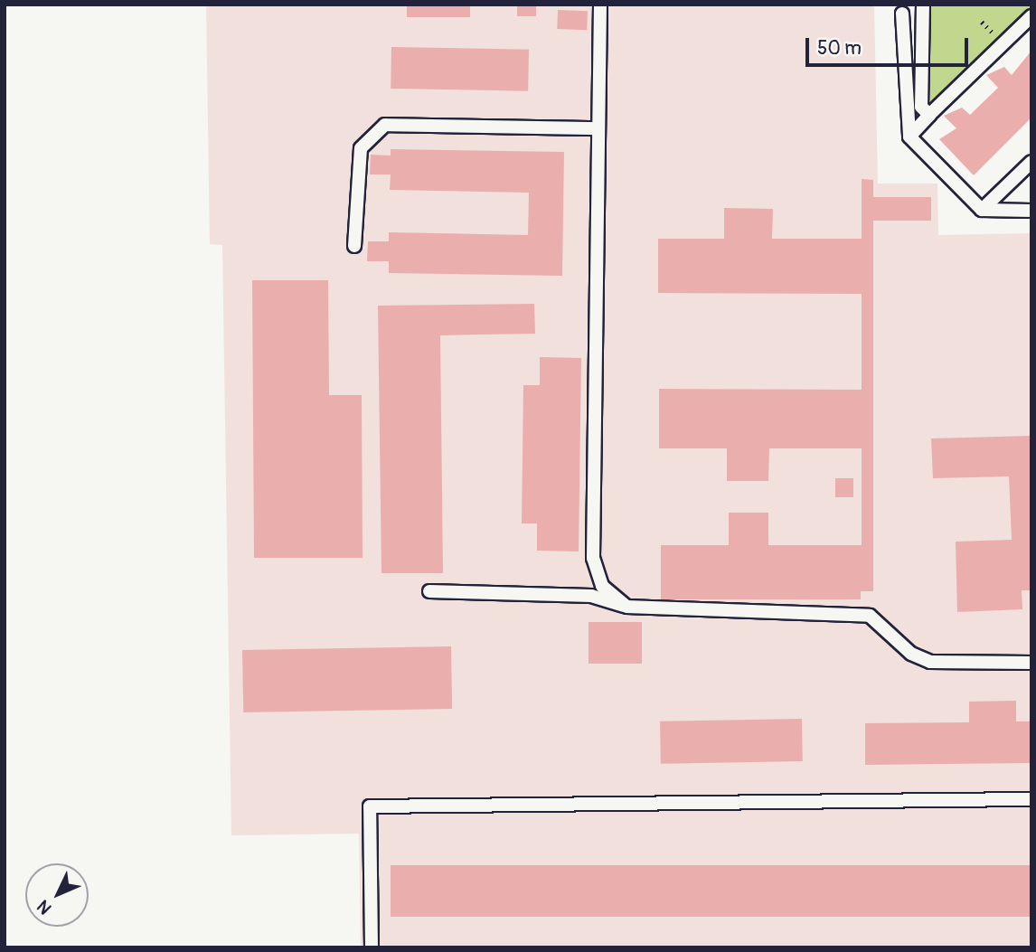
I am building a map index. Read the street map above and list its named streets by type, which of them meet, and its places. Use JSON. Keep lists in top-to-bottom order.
{
  "scale_bar": "50 m",
  "north": "bottom left"
}
